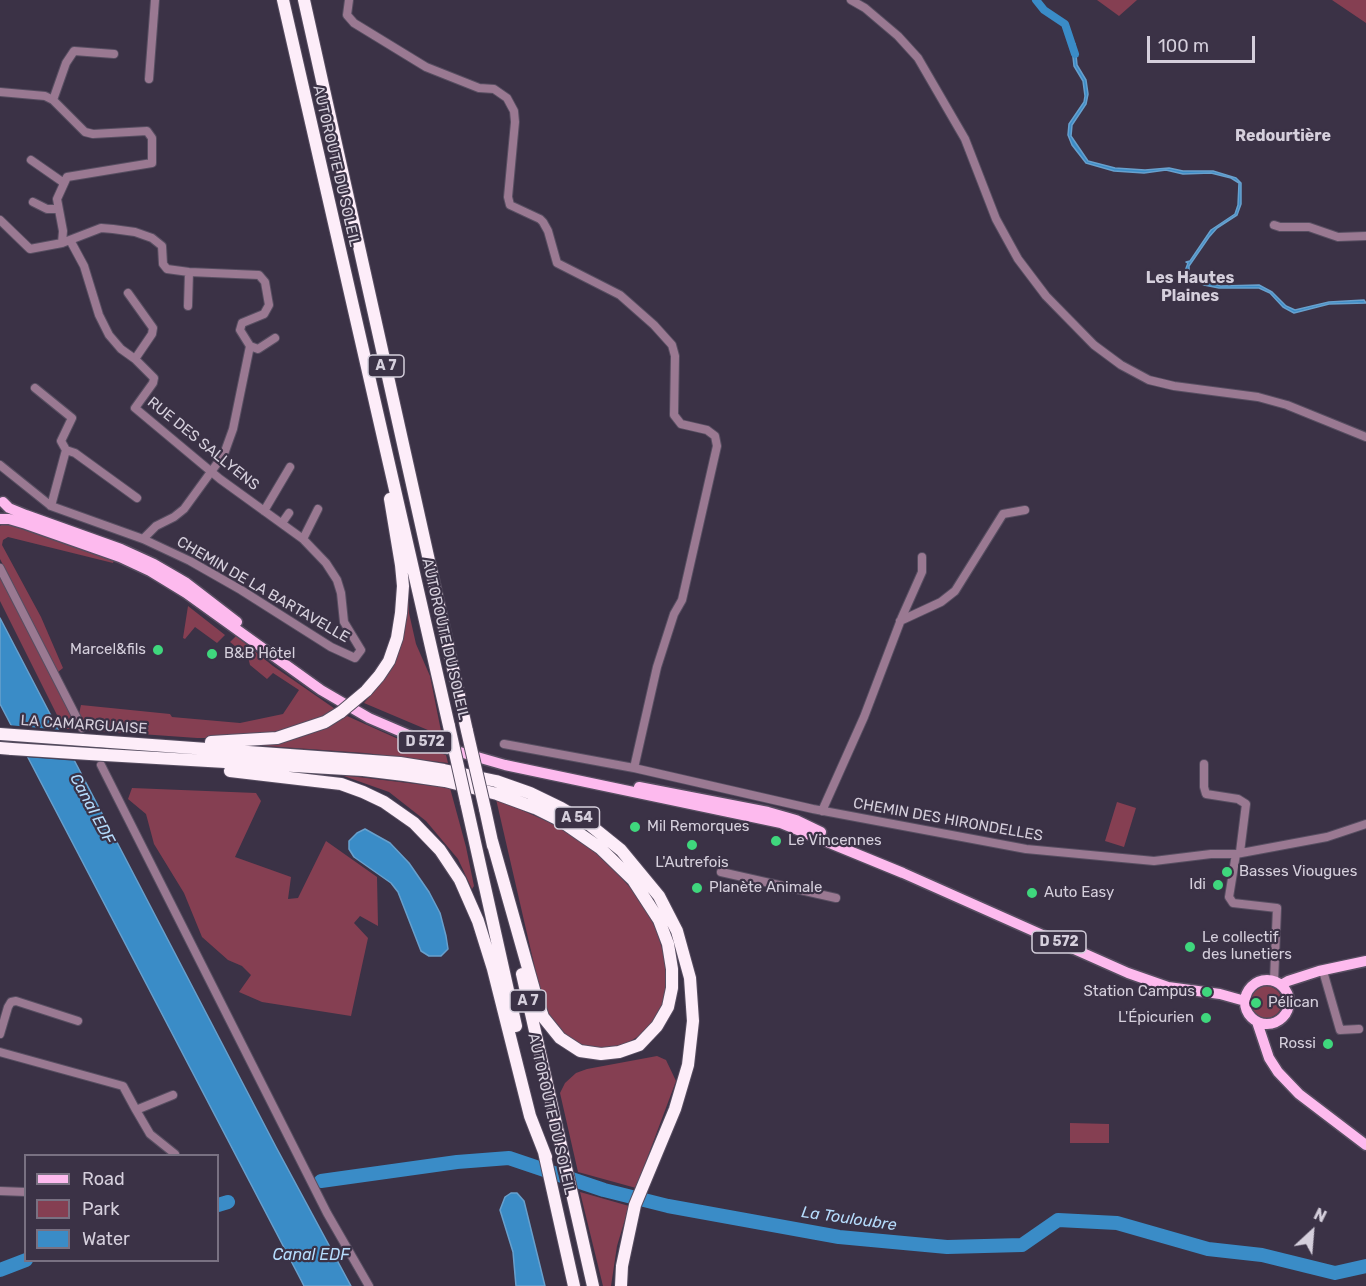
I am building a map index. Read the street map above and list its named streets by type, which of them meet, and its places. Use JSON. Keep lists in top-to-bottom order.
{
  "streets": {
    "highway": [
      "AUTOROUTE DU SOLEIL",
      "A 7",
      "LA CAMARGUAISE",
      "A 54"
    ],
    "main road": ["D 572"],
    "street": ["RUE DES SALLYENS", "CHEMIN DE LA BARTAVELLE", "CHEMIN DES HIRONDELLES"]
  },
  "crossings": [
    ["AUTOROUTE DU SOLEIL", "A 54"],
    ["RUE DES SALLYENS", "CHEMIN DE LA BARTAVELLE"],
    ["LA CAMARGUAISE", "A 54"]
  ],
  "districts": ["Redourtière", "Les Hautes Plaines"],
  "water": ["Canal EDF", "La Touloubre"],
  "places": [
    "Marcel&fils",
    "B&B Hôtel",
    "Mil Remorques",
    "Le Vincennes",
    "L'Autrefois",
    "Basses Viougues",
    "Idi",
    "Planète Animale",
    "Auto Easy",
    "Le collectif des lunetiers",
    "Station Campus",
    "Pélican",
    "L'Épicurien",
    "Rossi"
  ],
  "legend": ["Road", "Park", "Water"],
  "scale_bar": "100 m",
  "north": "top right"
}
